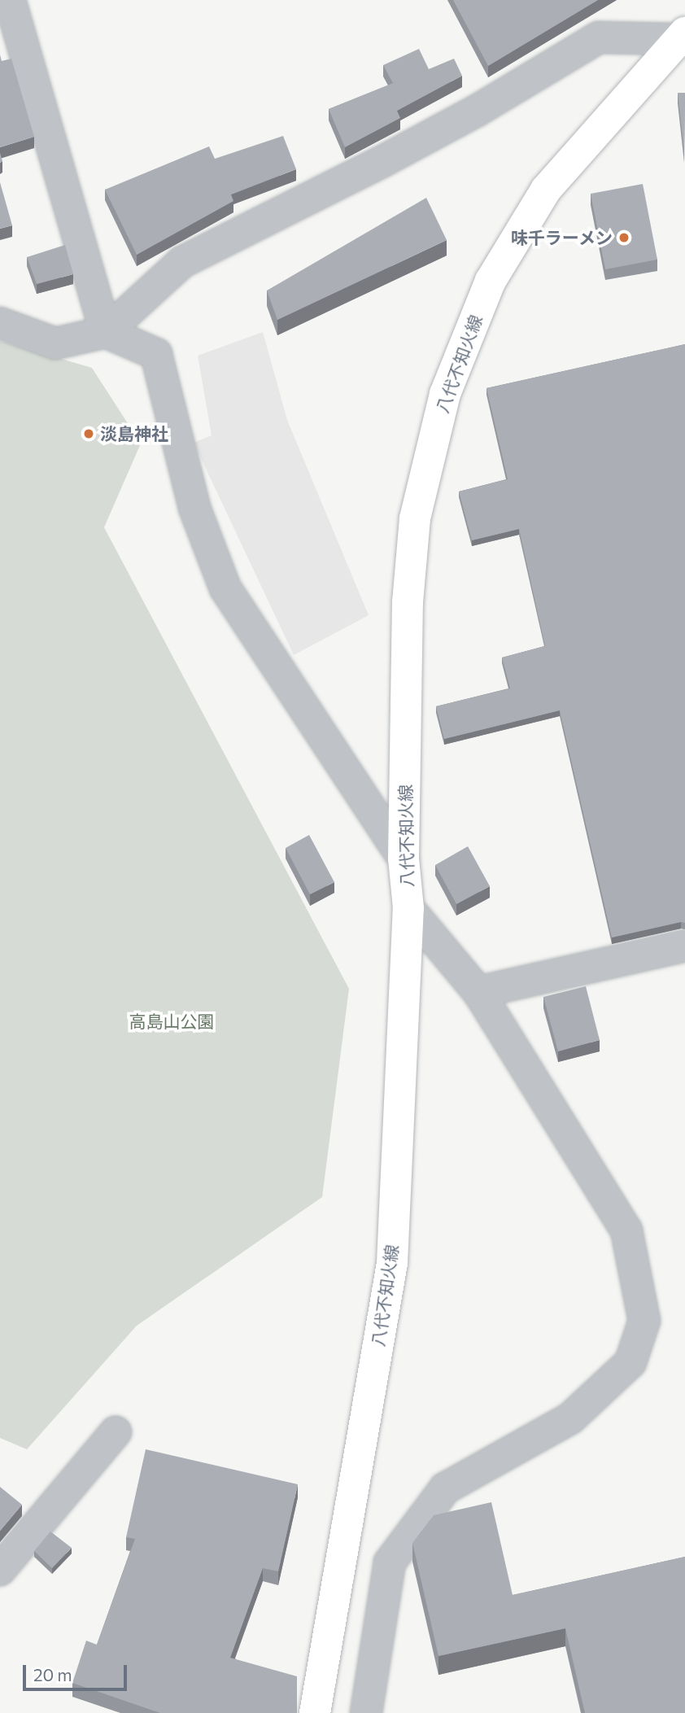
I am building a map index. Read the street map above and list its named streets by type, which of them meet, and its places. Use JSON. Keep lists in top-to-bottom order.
{
  "streets": {
    "main road": ["八代不知火線"]
  },
  "parks": ["高島山公園"],
  "places": ["味千ラーメン", "淡島神社"],
  "scale_bar": "20 m"
}
